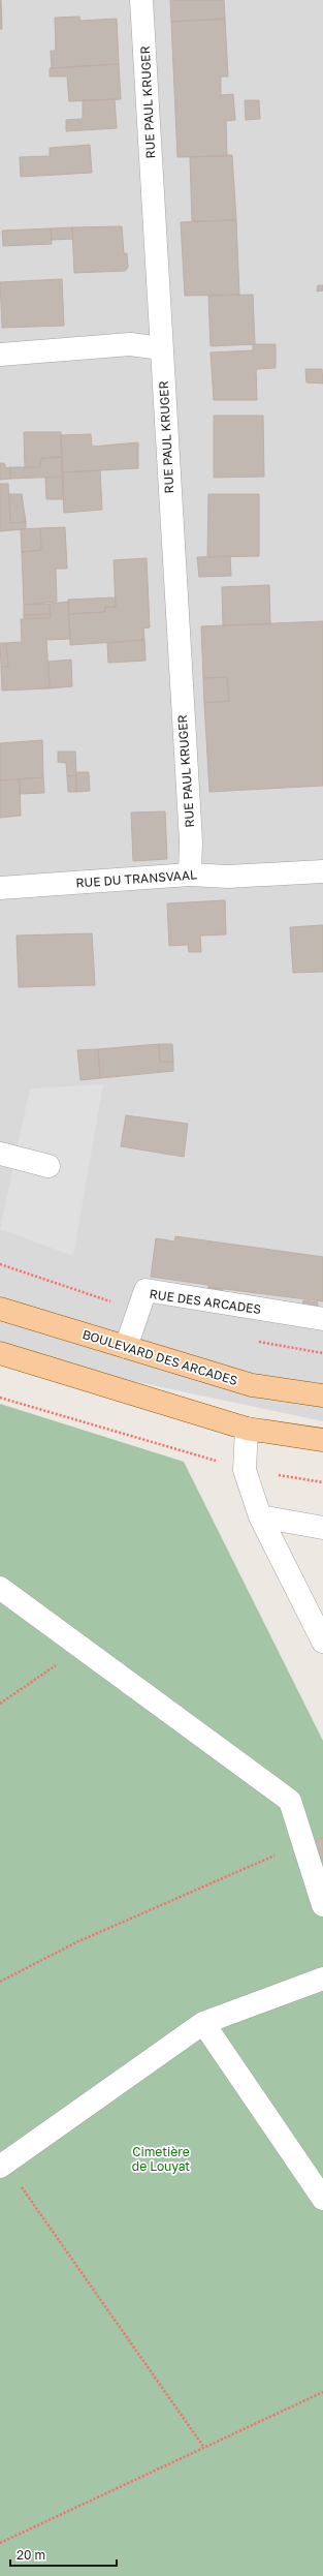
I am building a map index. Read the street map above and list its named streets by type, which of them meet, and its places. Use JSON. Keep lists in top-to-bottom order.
{
  "streets": {
    "main road": ["BOULEVARD DES ARCADES"],
    "street": ["RUE PAUL KRUGER", "RUE DU TRANSVAAL", "RUE DES ARCADES"]
  },
  "crossings": [
    ["RUE PAUL KRUGER", "RUE DU TRANSVAAL"],
    ["RUE DES ARCADES", "BOULEVARD DES ARCADES"]
  ],
  "parks": ["Cimetière de Louyat"],
  "scale_bar": "20 m"
}
